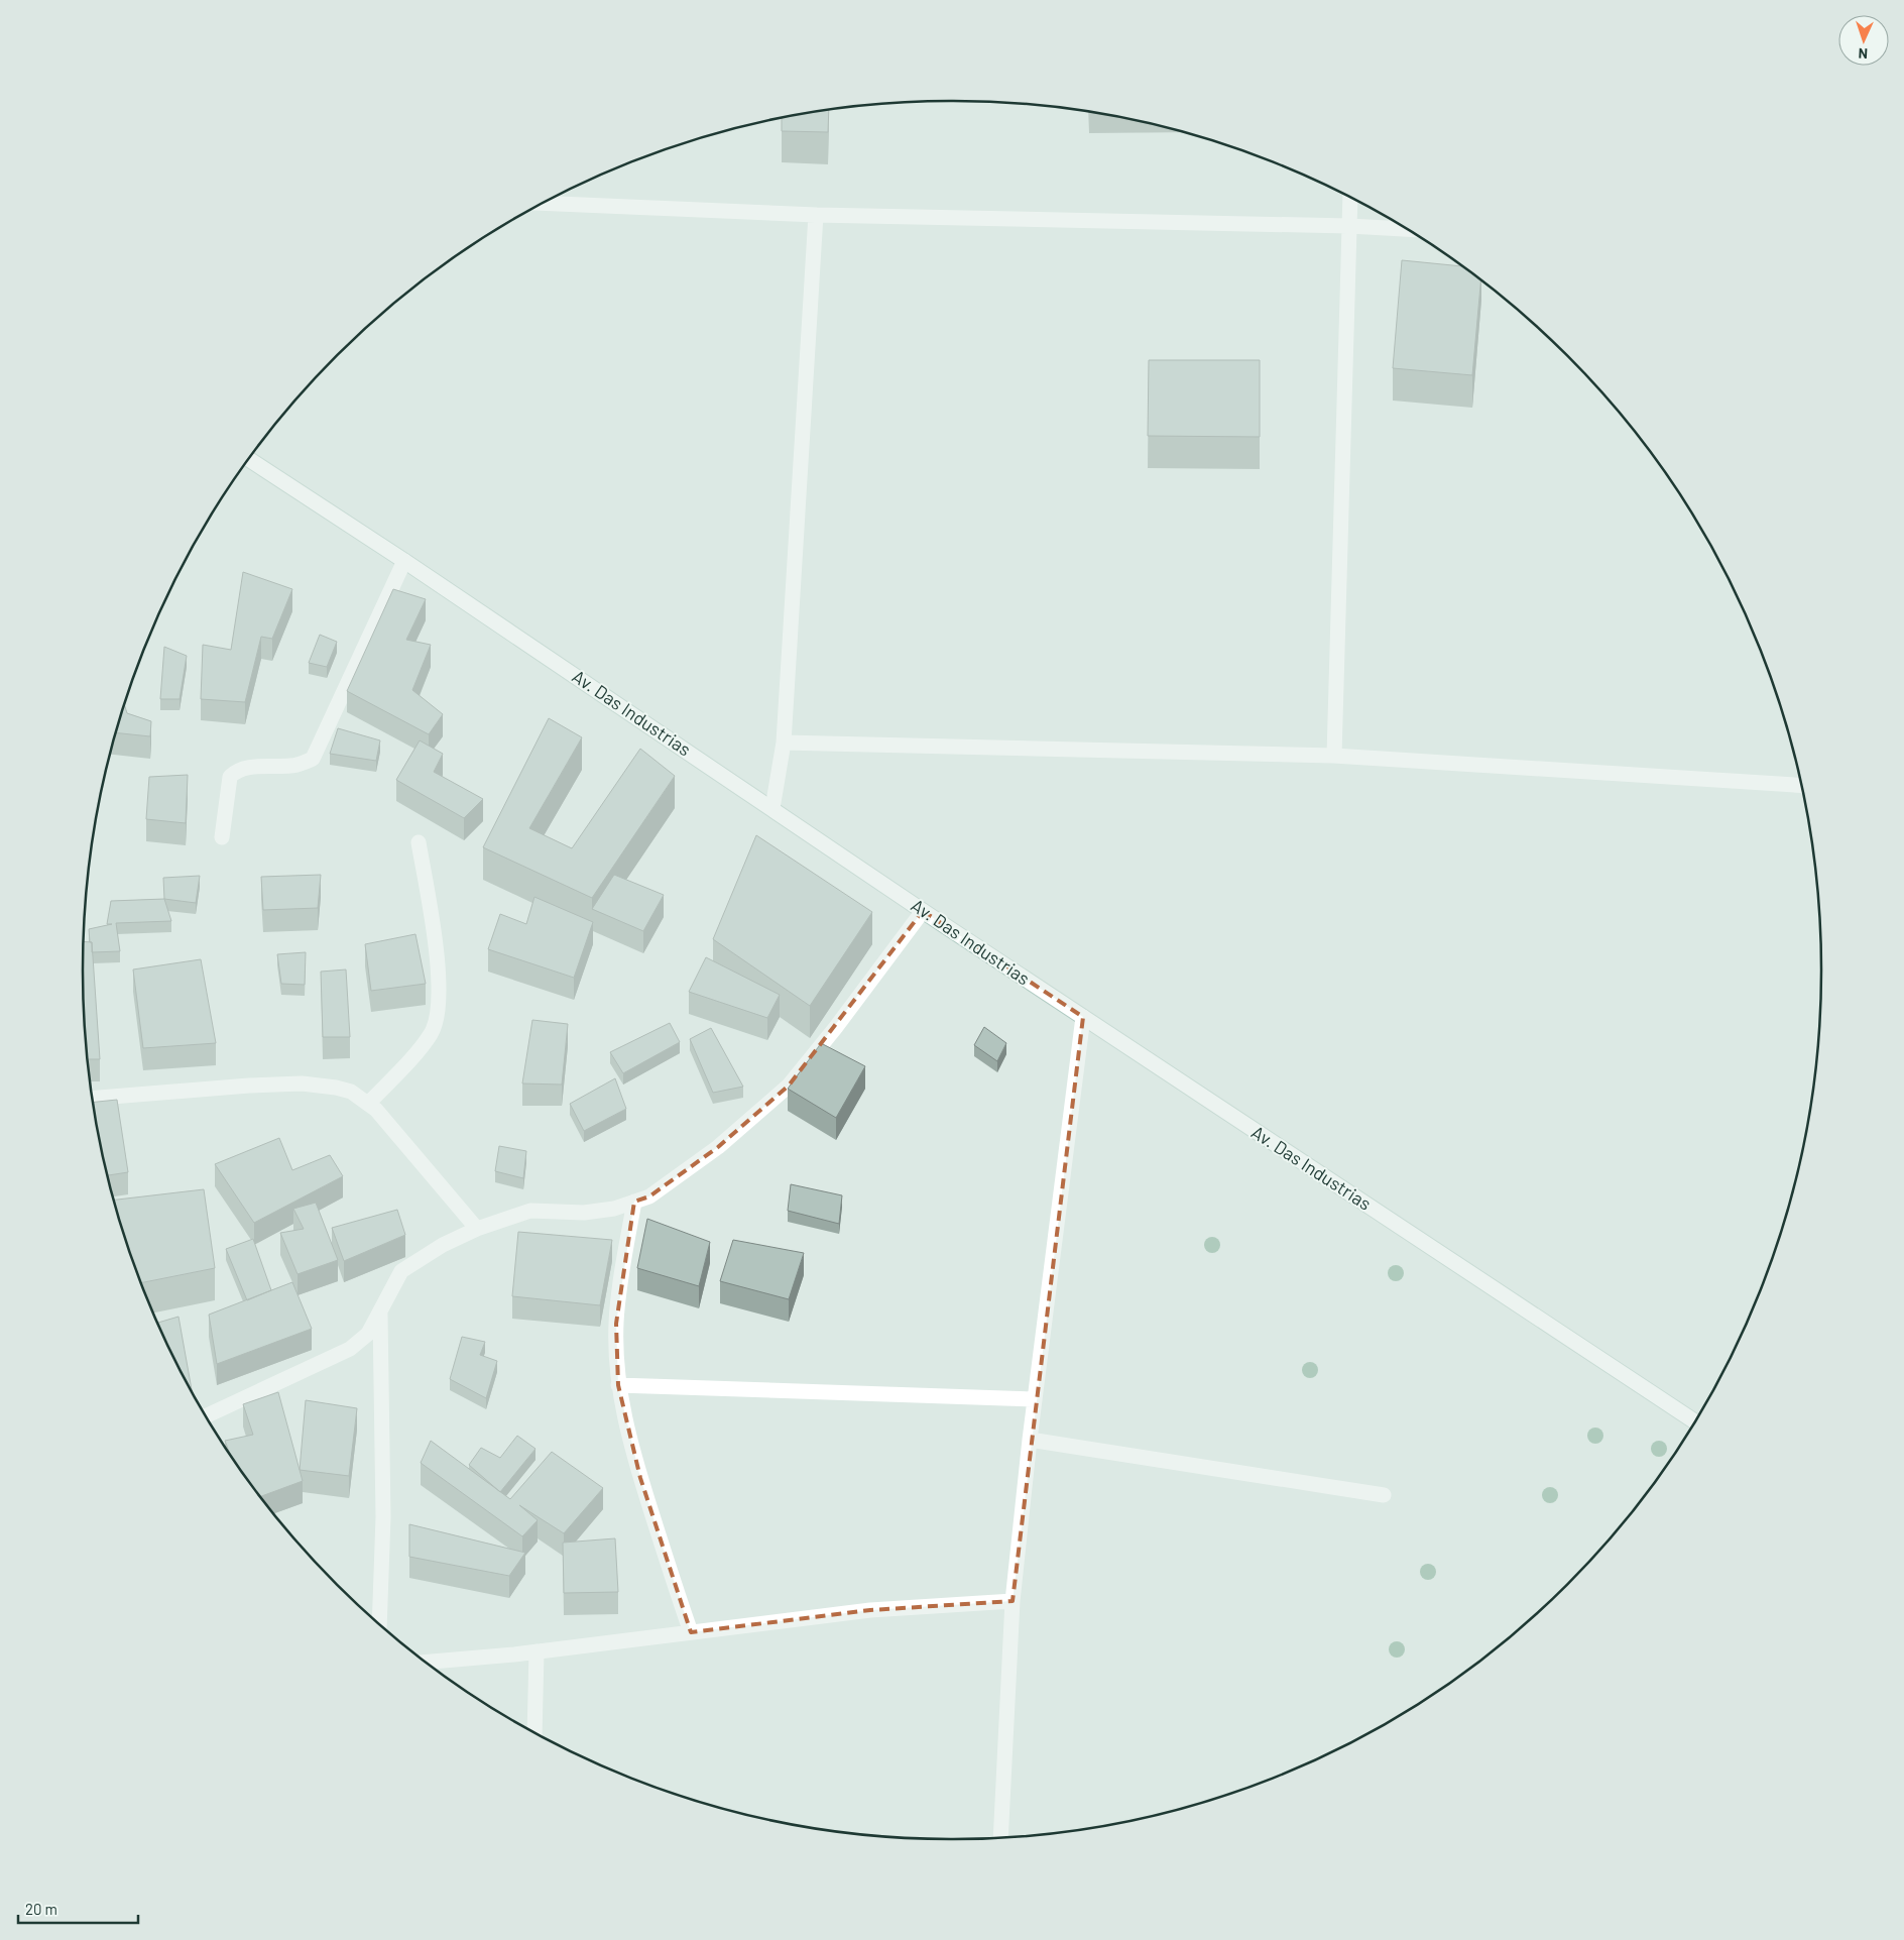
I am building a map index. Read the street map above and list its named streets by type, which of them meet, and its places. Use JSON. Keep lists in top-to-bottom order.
{
  "streets": {
    "street": ["Av. Das Industrias"]
  },
  "scale_bar": "20 m",
  "north": "bottom"
}
